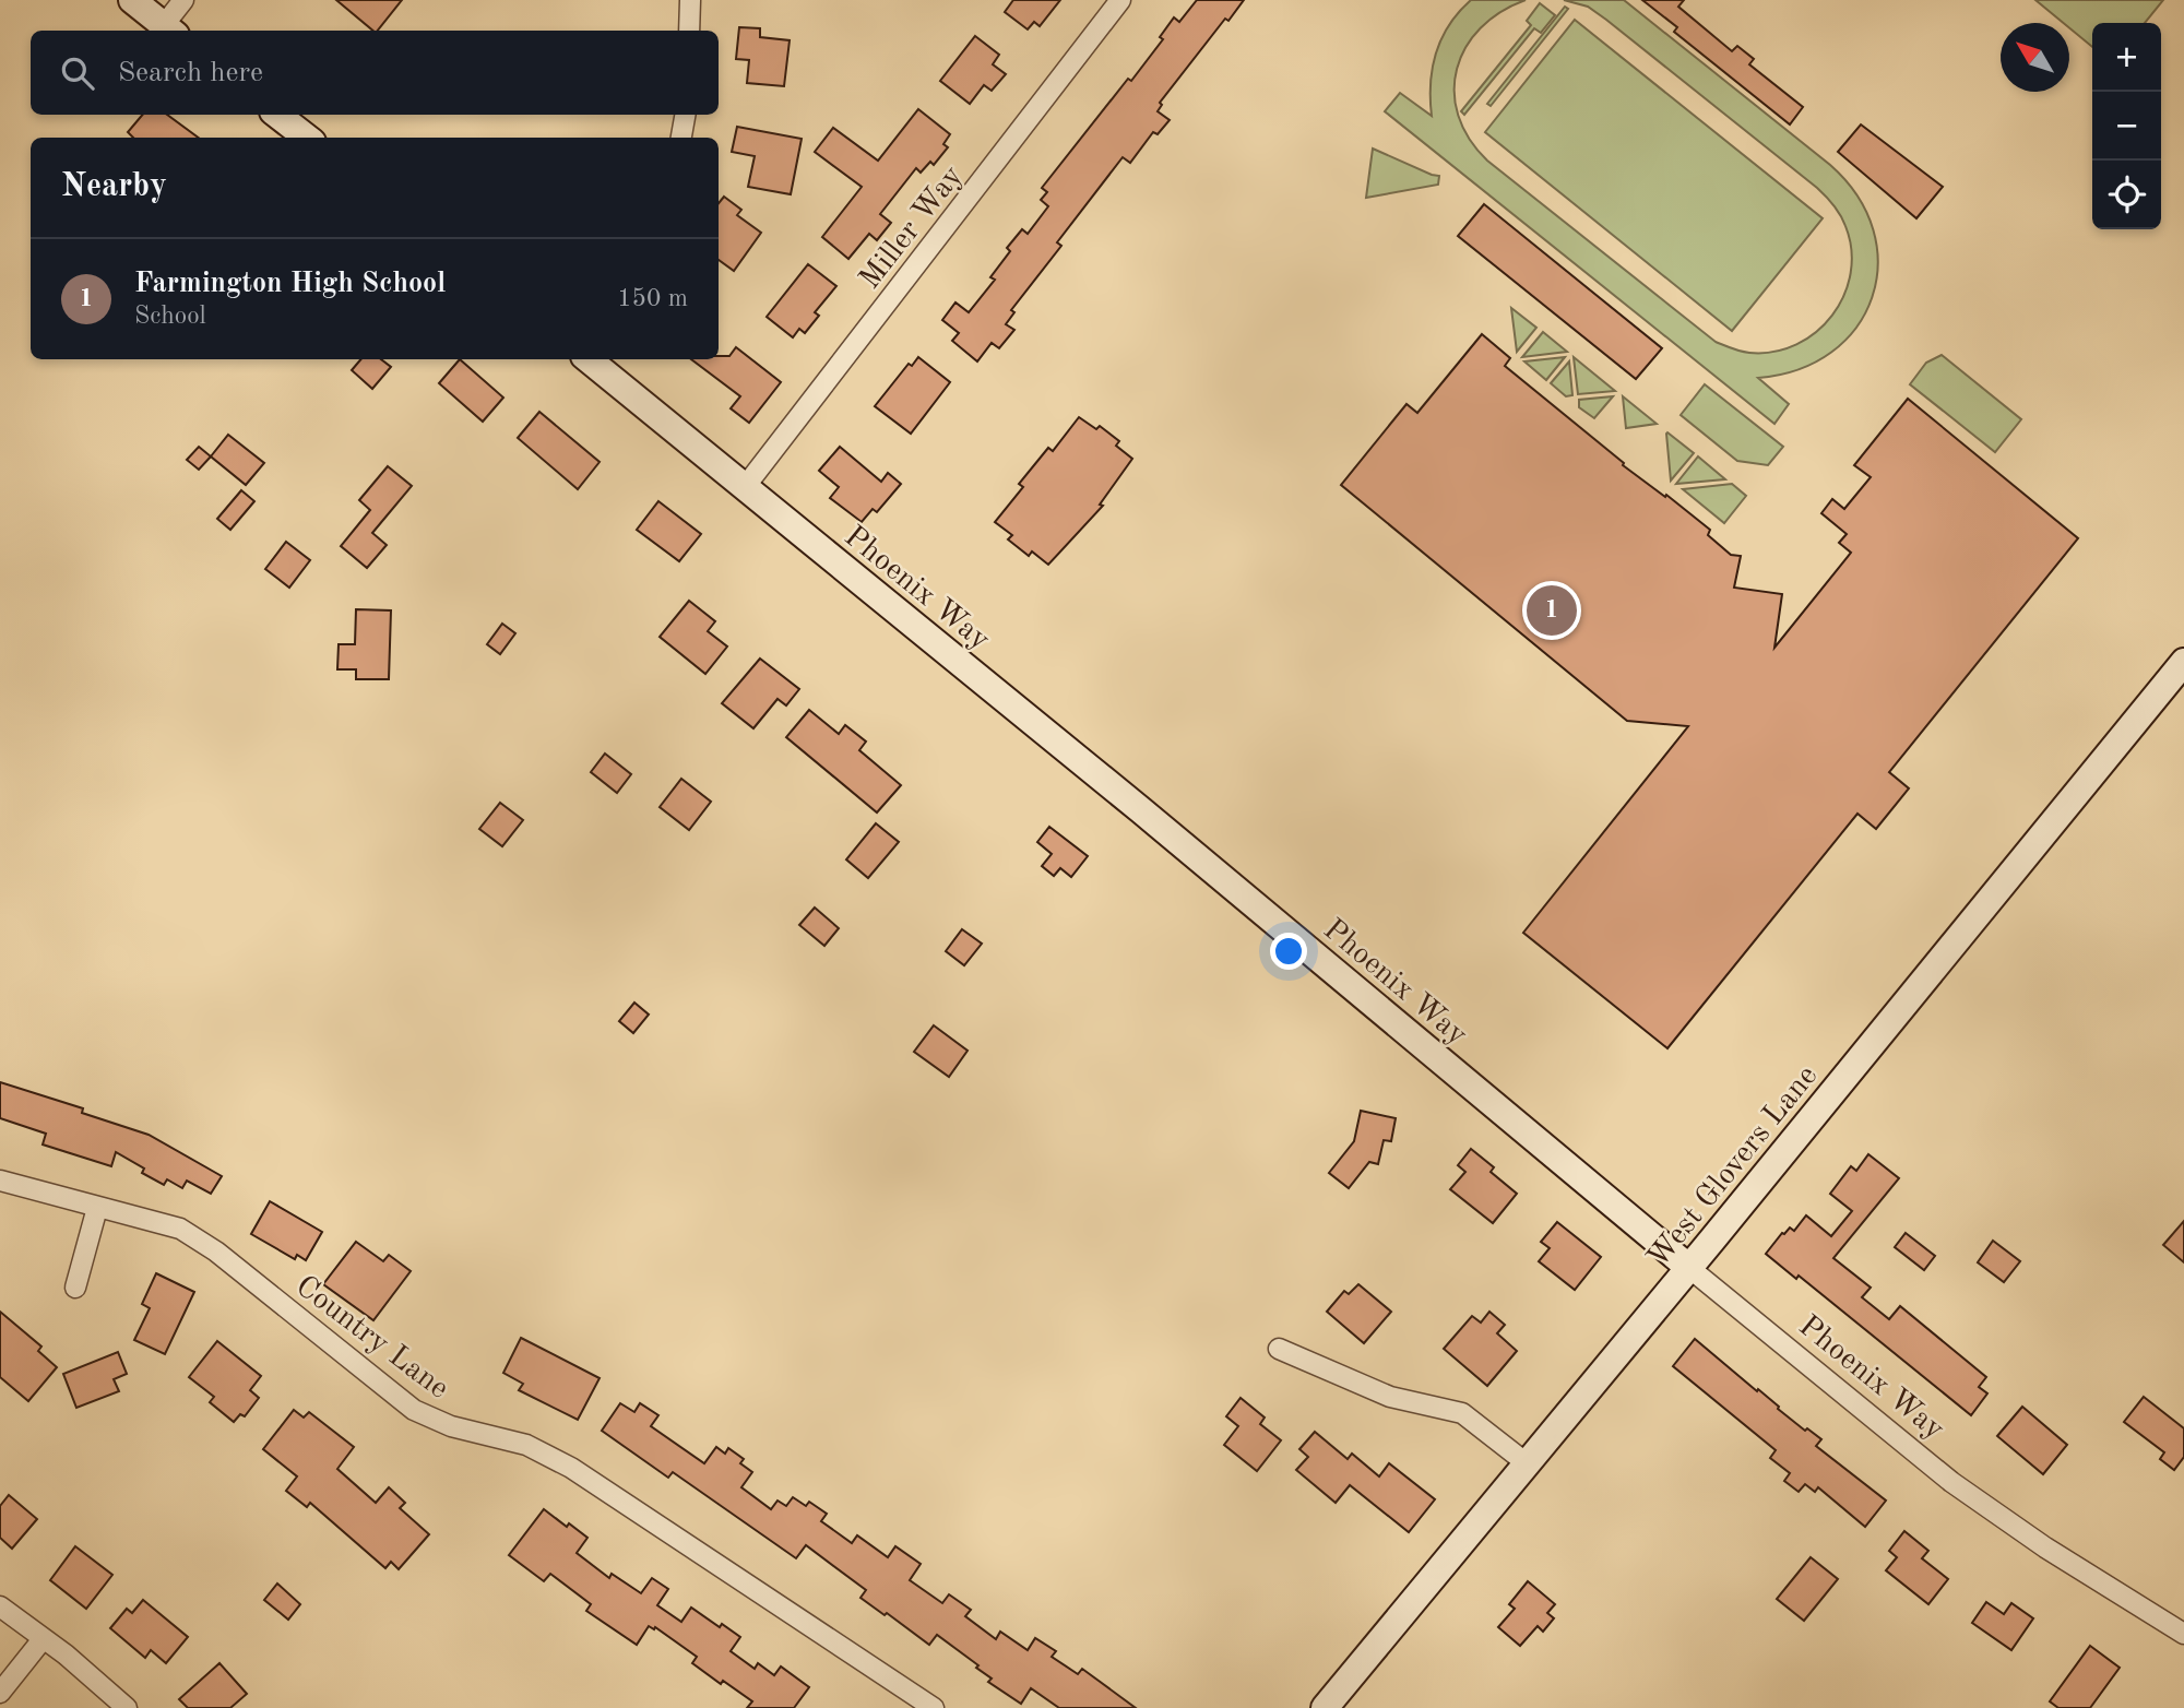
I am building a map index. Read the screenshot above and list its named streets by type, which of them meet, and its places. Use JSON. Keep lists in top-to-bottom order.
{
  "streets": {
    "street": [
      "Miller Way",
      "Phoenix Way",
      "West Glovers Lane",
      "Country Lane"
    ]
  },
  "crossings": [
    ["Miller Way", "Phoenix Way"],
    ["Phoenix Way", "West Glovers Lane"]
  ],
  "north": "top left",
  "page": {
    "map_buttons": ["+", "−"],
    "search": "Search here",
    "heading": "Nearby",
    "list": [
      {
        "mark": "1",
        "name": "Farmington High School",
        "note": "School",
        "value": "150 m"
      }
    ],
    "pins": "1"
  }
}
